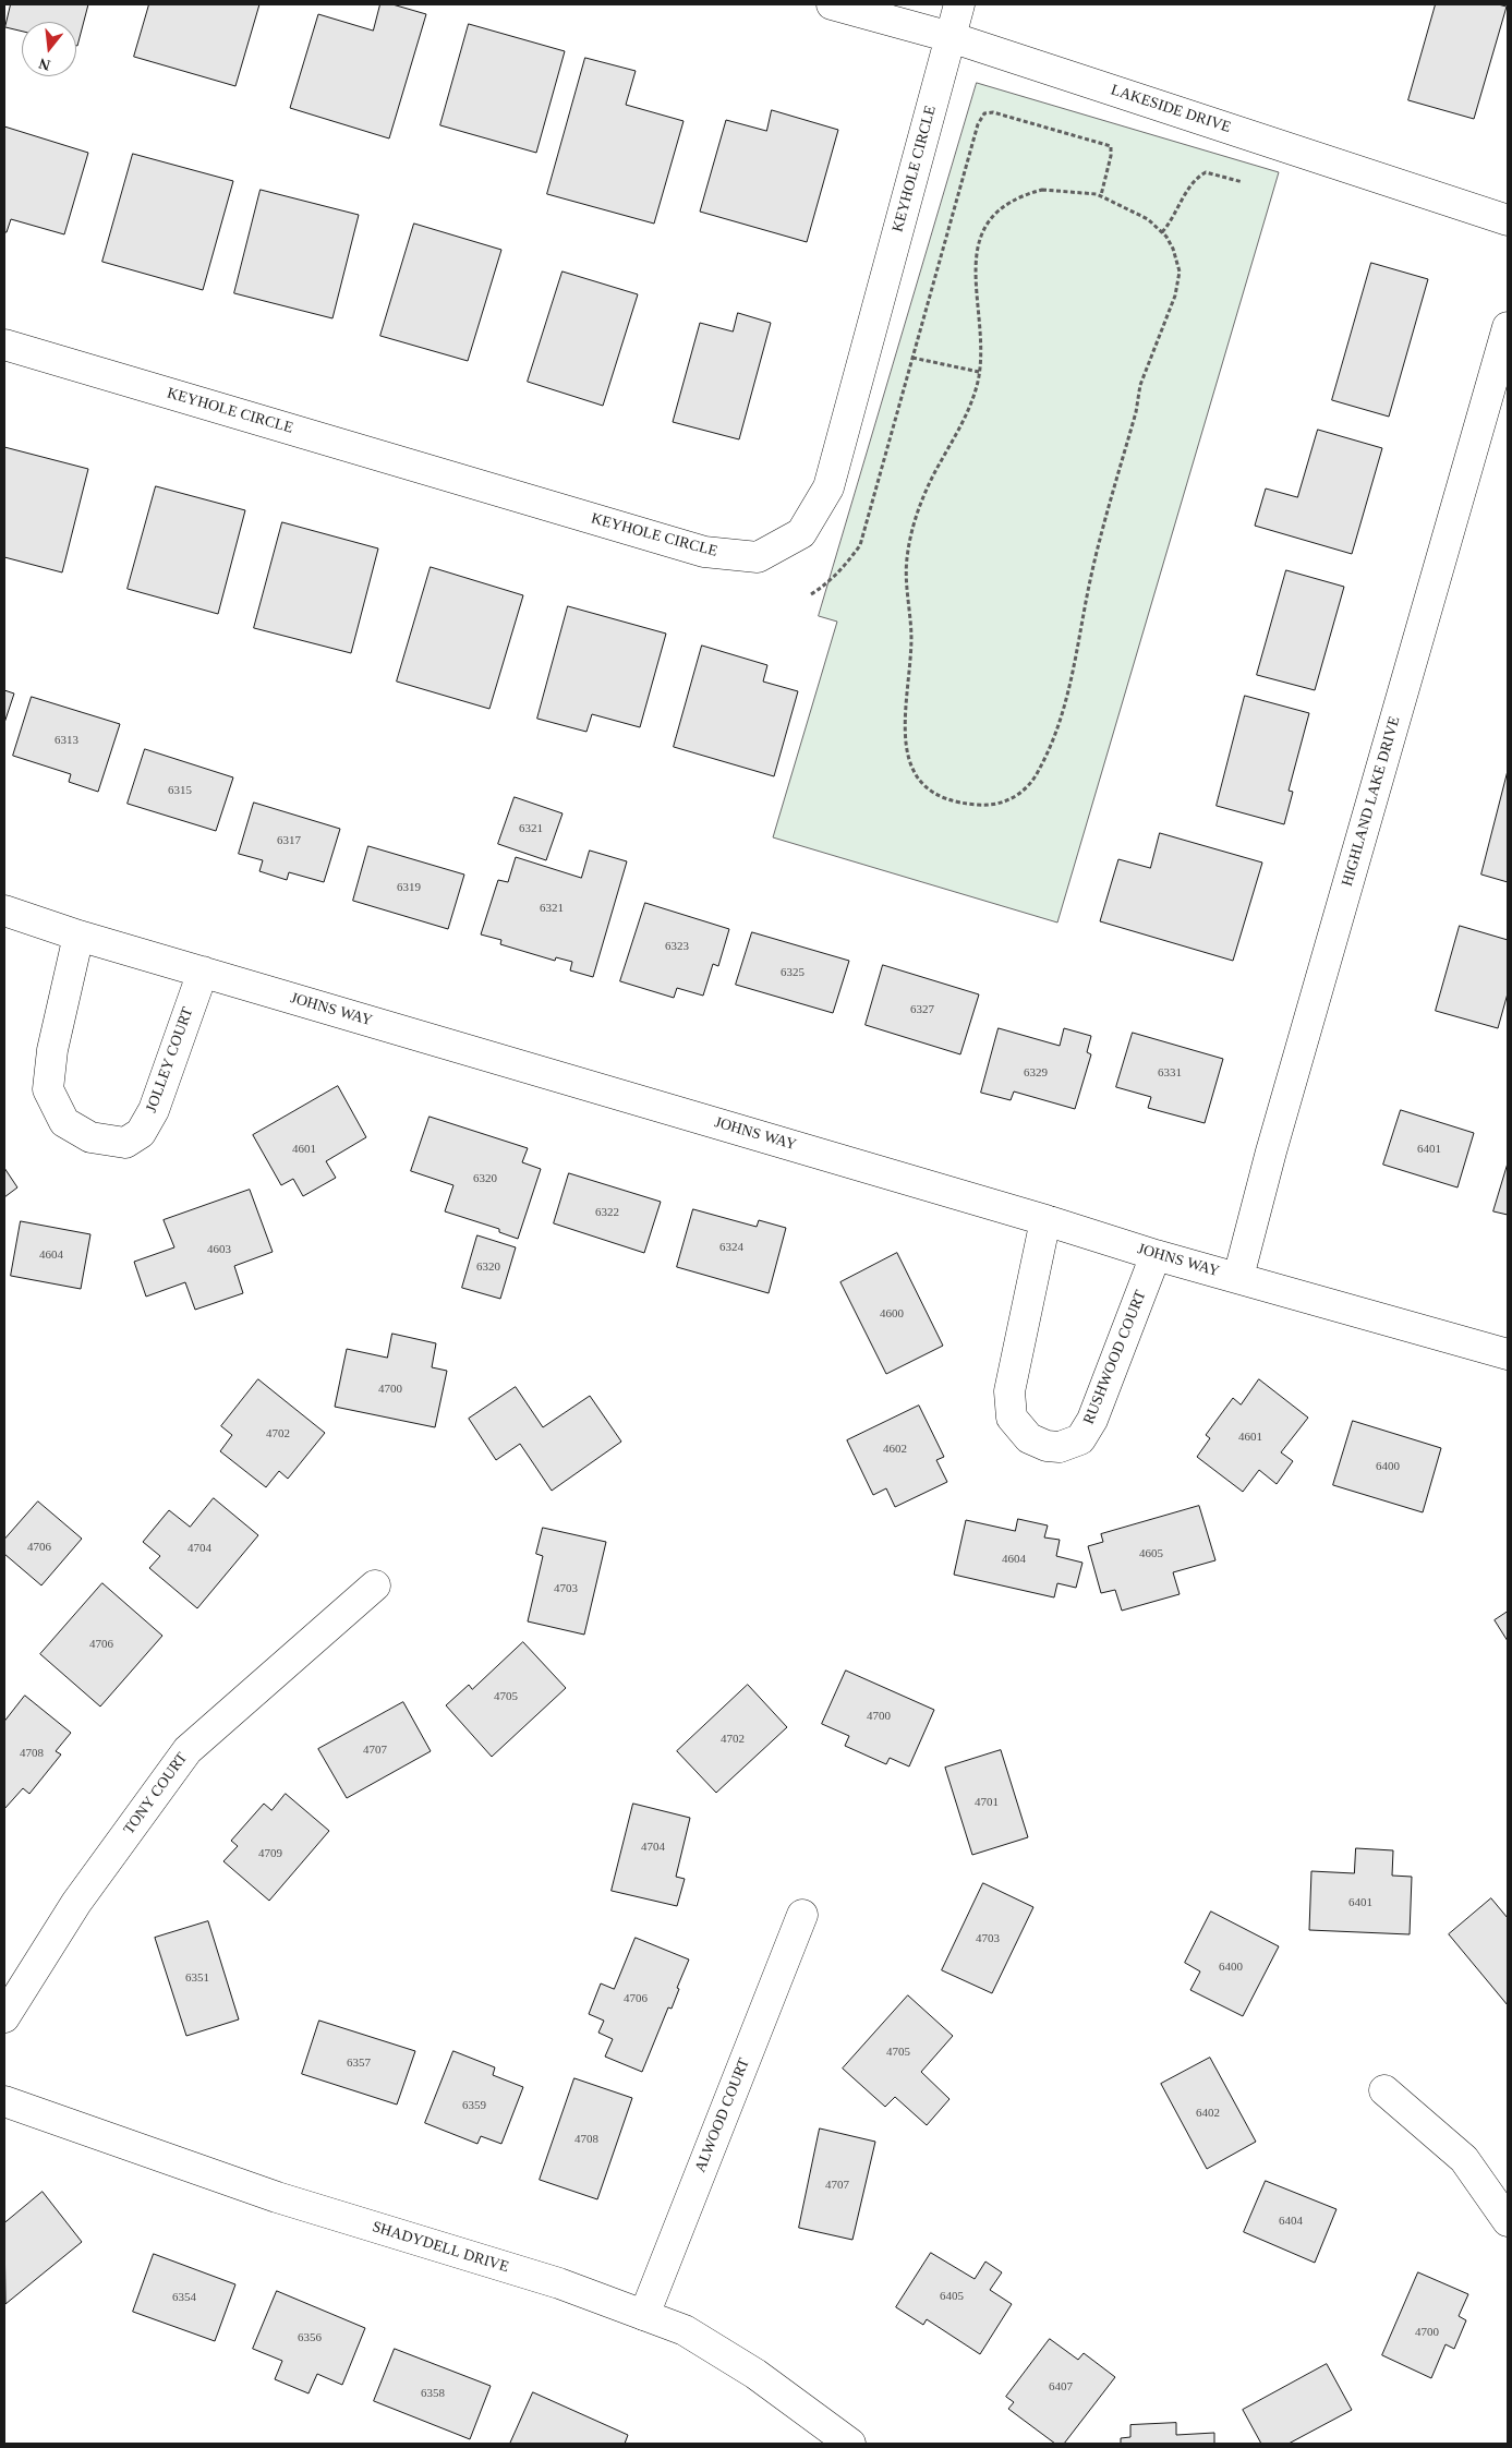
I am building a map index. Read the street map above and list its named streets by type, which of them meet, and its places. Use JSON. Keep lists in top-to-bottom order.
{
  "streets": {
    "street": [
      "LAKESIDE DRIVE",
      "KEYHOLE CIRCLE",
      "HIGHLAND LAKE DRIVE",
      "JOHNS WAY",
      "JOLLEY COURT",
      "RUSHWOOD COURT",
      "TONY COURT",
      "ALWOOD COURT",
      "SHADYDELL DRIVE"
    ]
  },
  "crossings": [
    ["LAKESIDE DRIVE", "KEYHOLE CIRCLE"],
    ["HIGHLAND LAKE DRIVE", "JOHNS WAY"],
    ["JOHNS WAY", "JOLLEY COURT"],
    ["JOHNS WAY", "RUSHWOOD COURT"],
    ["ALWOOD COURT", "SHADYDELL DRIVE"]
  ],
  "house_numbers": [
    "6313",
    "6315",
    "6321",
    "6317",
    "6319",
    "6321",
    "6323",
    "6325",
    "6327",
    "6329",
    "6331",
    "4601",
    "6401",
    "6320",
    "6322",
    "6324",
    "4603",
    "4604",
    "6320",
    "4600",
    "4700",
    "4702",
    "4601",
    "4602",
    "6400",
    "4706",
    "4704",
    "4605",
    "4604",
    "4703",
    "4706",
    "4705",
    "4700",
    "4702",
    "4707",
    "4708",
    "4701",
    "4704",
    "4709",
    "6401",
    "4703",
    "6400",
    "6351",
    "4706",
    "4705",
    "6357",
    "6359",
    "6402",
    "4708",
    "4707",
    "6404",
    "6405",
    "6354",
    "4700",
    "6356",
    "6407",
    "6358"
  ],
  "north": "bottom"
}
